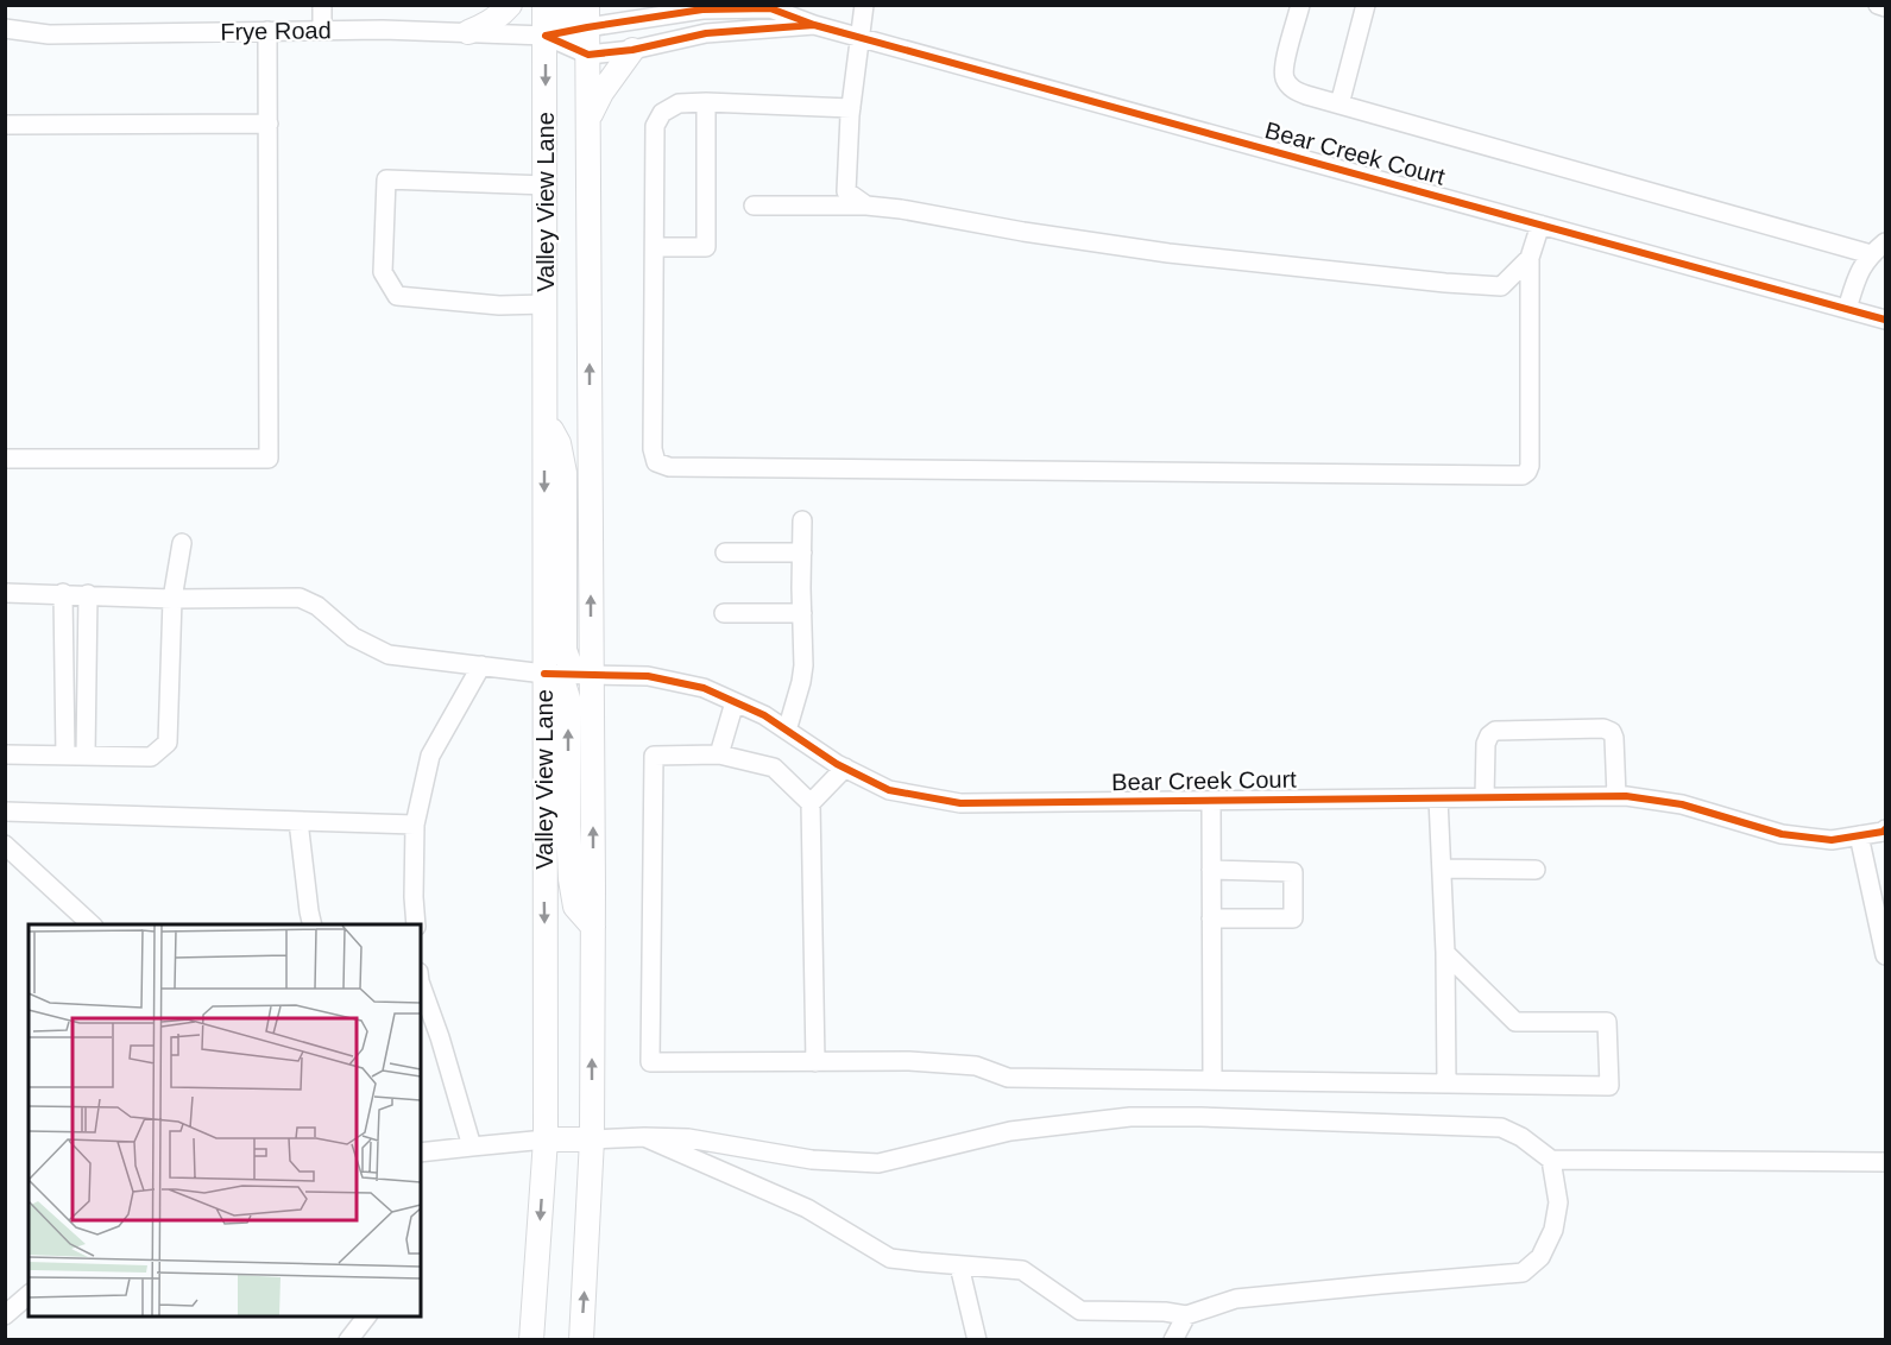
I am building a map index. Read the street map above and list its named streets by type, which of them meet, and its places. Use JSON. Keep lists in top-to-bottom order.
{
  "streets": {
    "main road": ["Valley View Lane"],
    "street": ["Frye Road", "Bear Creek Court"]
  },
  "crossings": [
    ["Frye Road", "Bear Creek Court"],
    ["Frye Road", "Valley View Lane"],
    ["Bear Creek Court", "Valley View Lane"]
  ]
}
